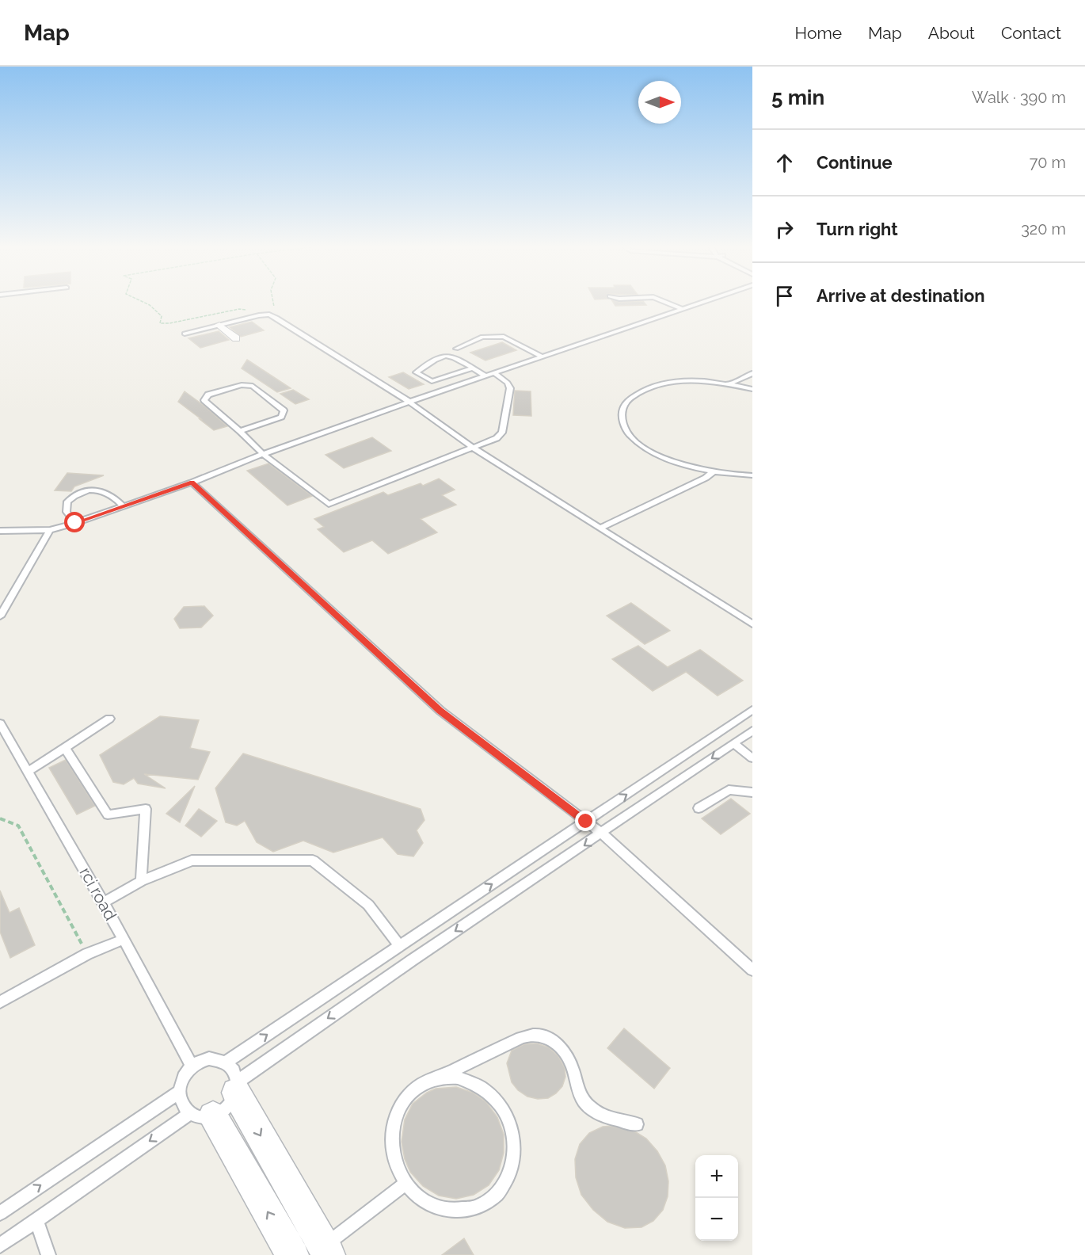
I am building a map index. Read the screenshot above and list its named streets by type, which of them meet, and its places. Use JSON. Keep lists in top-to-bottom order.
{
  "streets": {
    "lane": ["rci road"]
  },
  "north": "right",
  "page": {
    "header": "Map",
    "nav": [
      "Home",
      "Map",
      "About",
      "Contact"
    ],
    "heading": ["5 min", "Walk · 390 m"],
    "list": [
      ["Continue", "70 m"],
      ["Turn right", "320 m"],
      "Arrive at destination"
    ],
    "map_buttons": ["+", "−"]
  }
}
